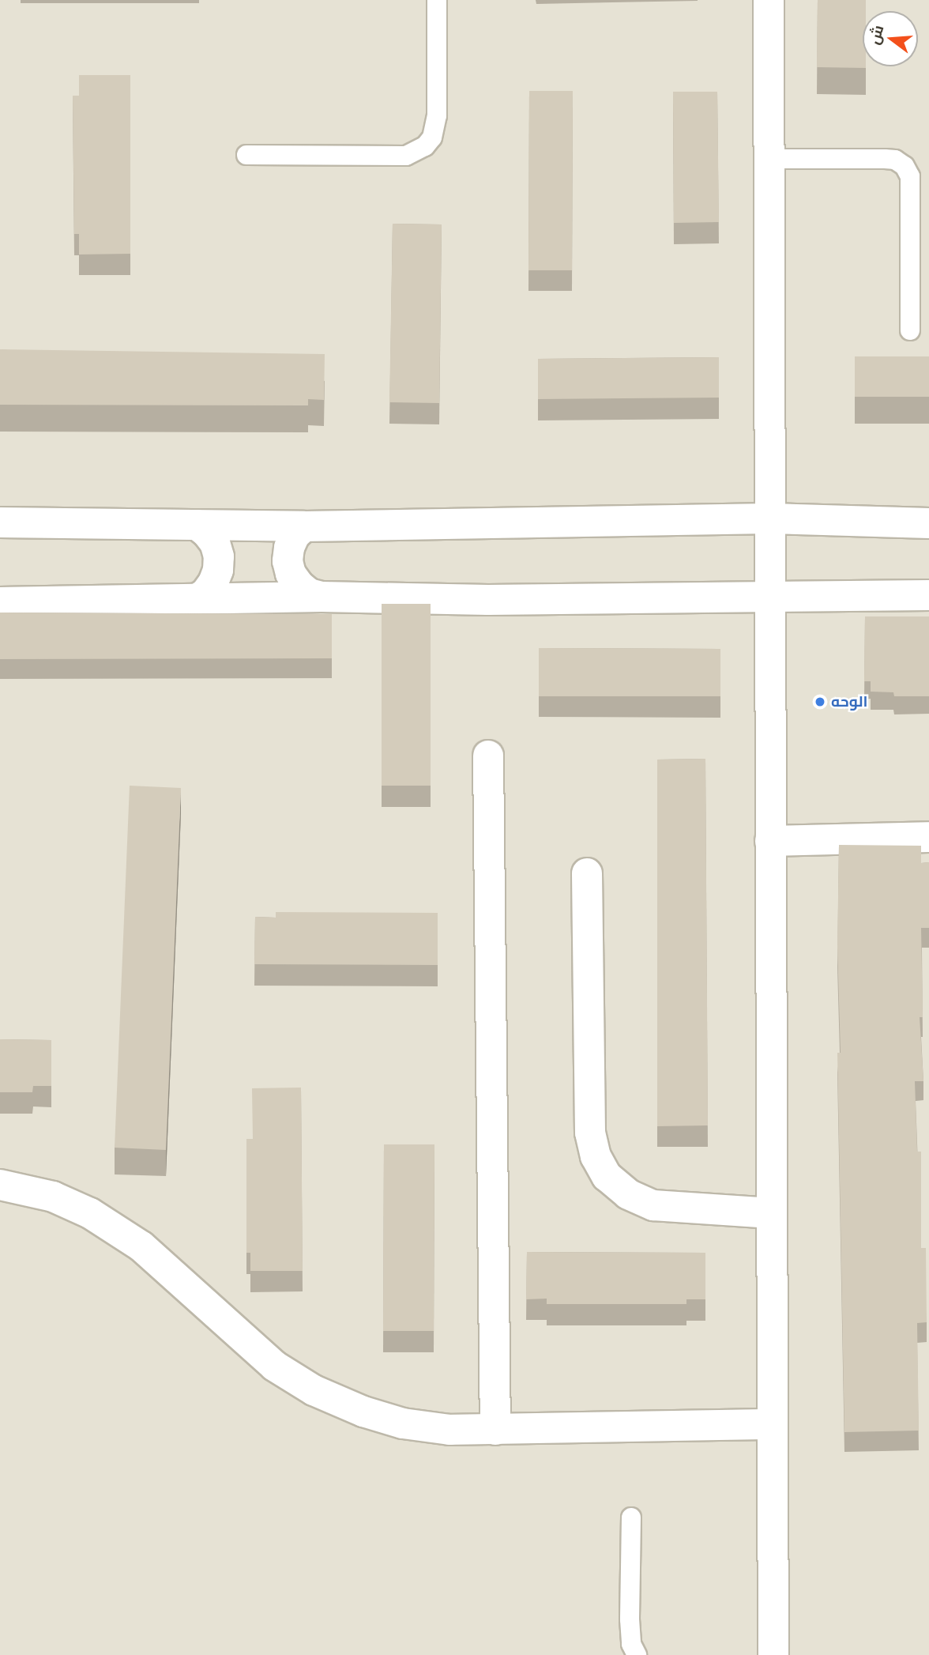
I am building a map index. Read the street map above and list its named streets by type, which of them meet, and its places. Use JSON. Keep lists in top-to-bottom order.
{
  "places": ["الوحه"],
  "north": "left"
}
